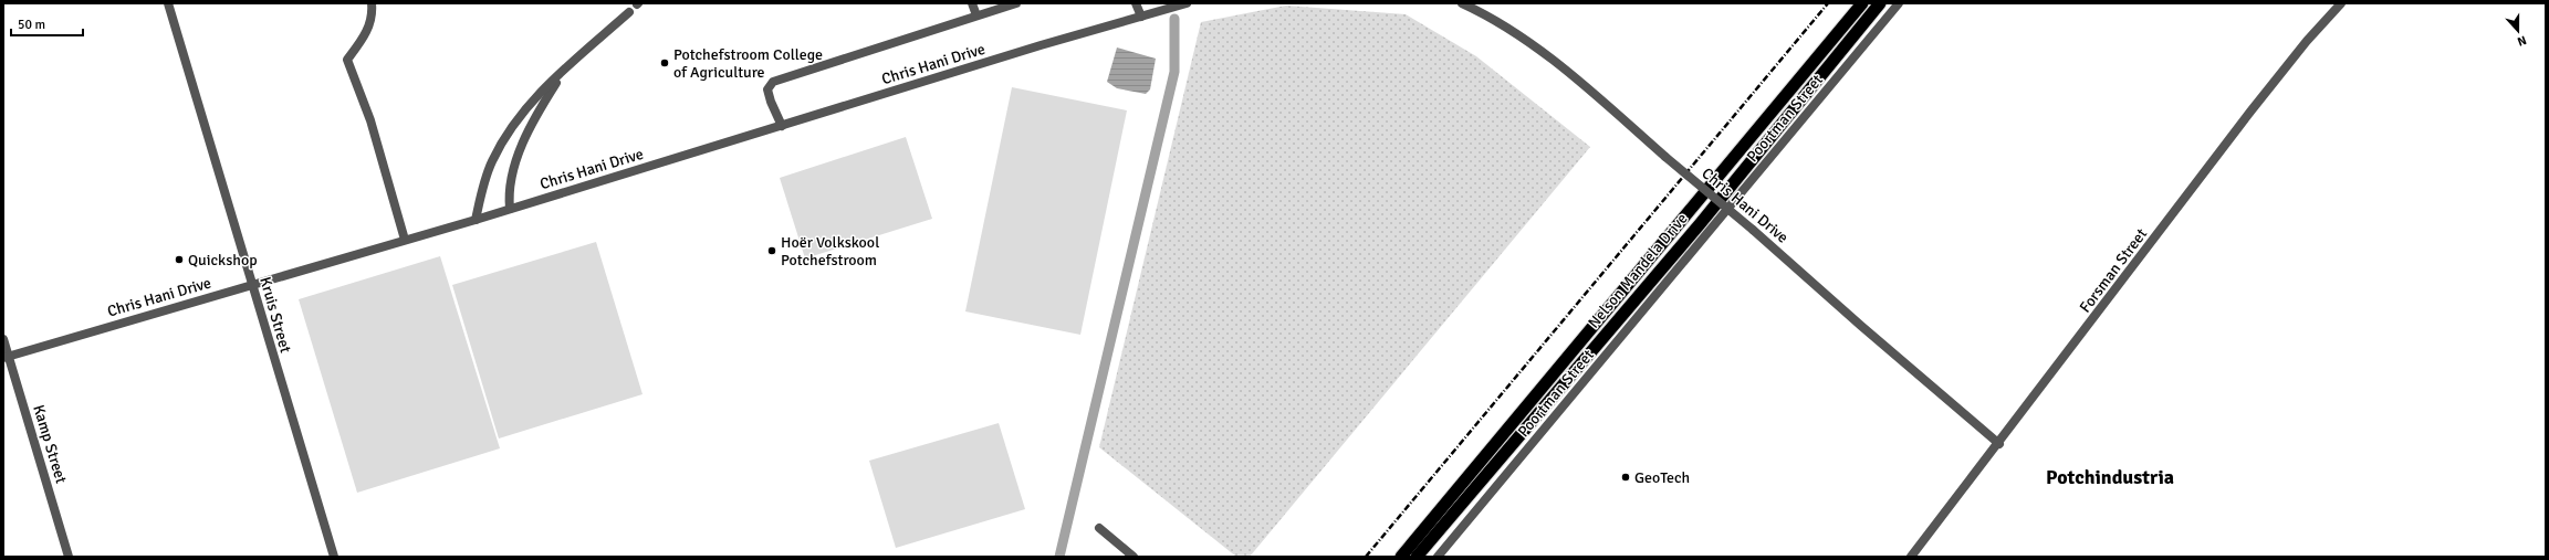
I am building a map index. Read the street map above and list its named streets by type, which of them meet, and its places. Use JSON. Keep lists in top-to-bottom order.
{
  "streets": {
    "highway": ["Nelson Mandela Drive"],
    "street": [
      "Chris Hani Drive",
      "Poortman Street",
      "Forsman Street",
      "Kruis Street",
      "Kamp Street"
    ]
  },
  "crossings": [
    ["Chris Hani Drive", "Forsman Street"],
    ["Chris Hani Drive", "Kruis Street"],
    ["Chris Hani Drive", "Kamp Street"]
  ],
  "districts": ["Potchindustria"],
  "places": [
    "Potchefstroom College of Agriculture",
    "Hoër Volkskool Potchefstroom",
    "Quickshop",
    "GeoTech"
  ],
  "scale_bar": "50 m",
  "north": "bottom"
}
